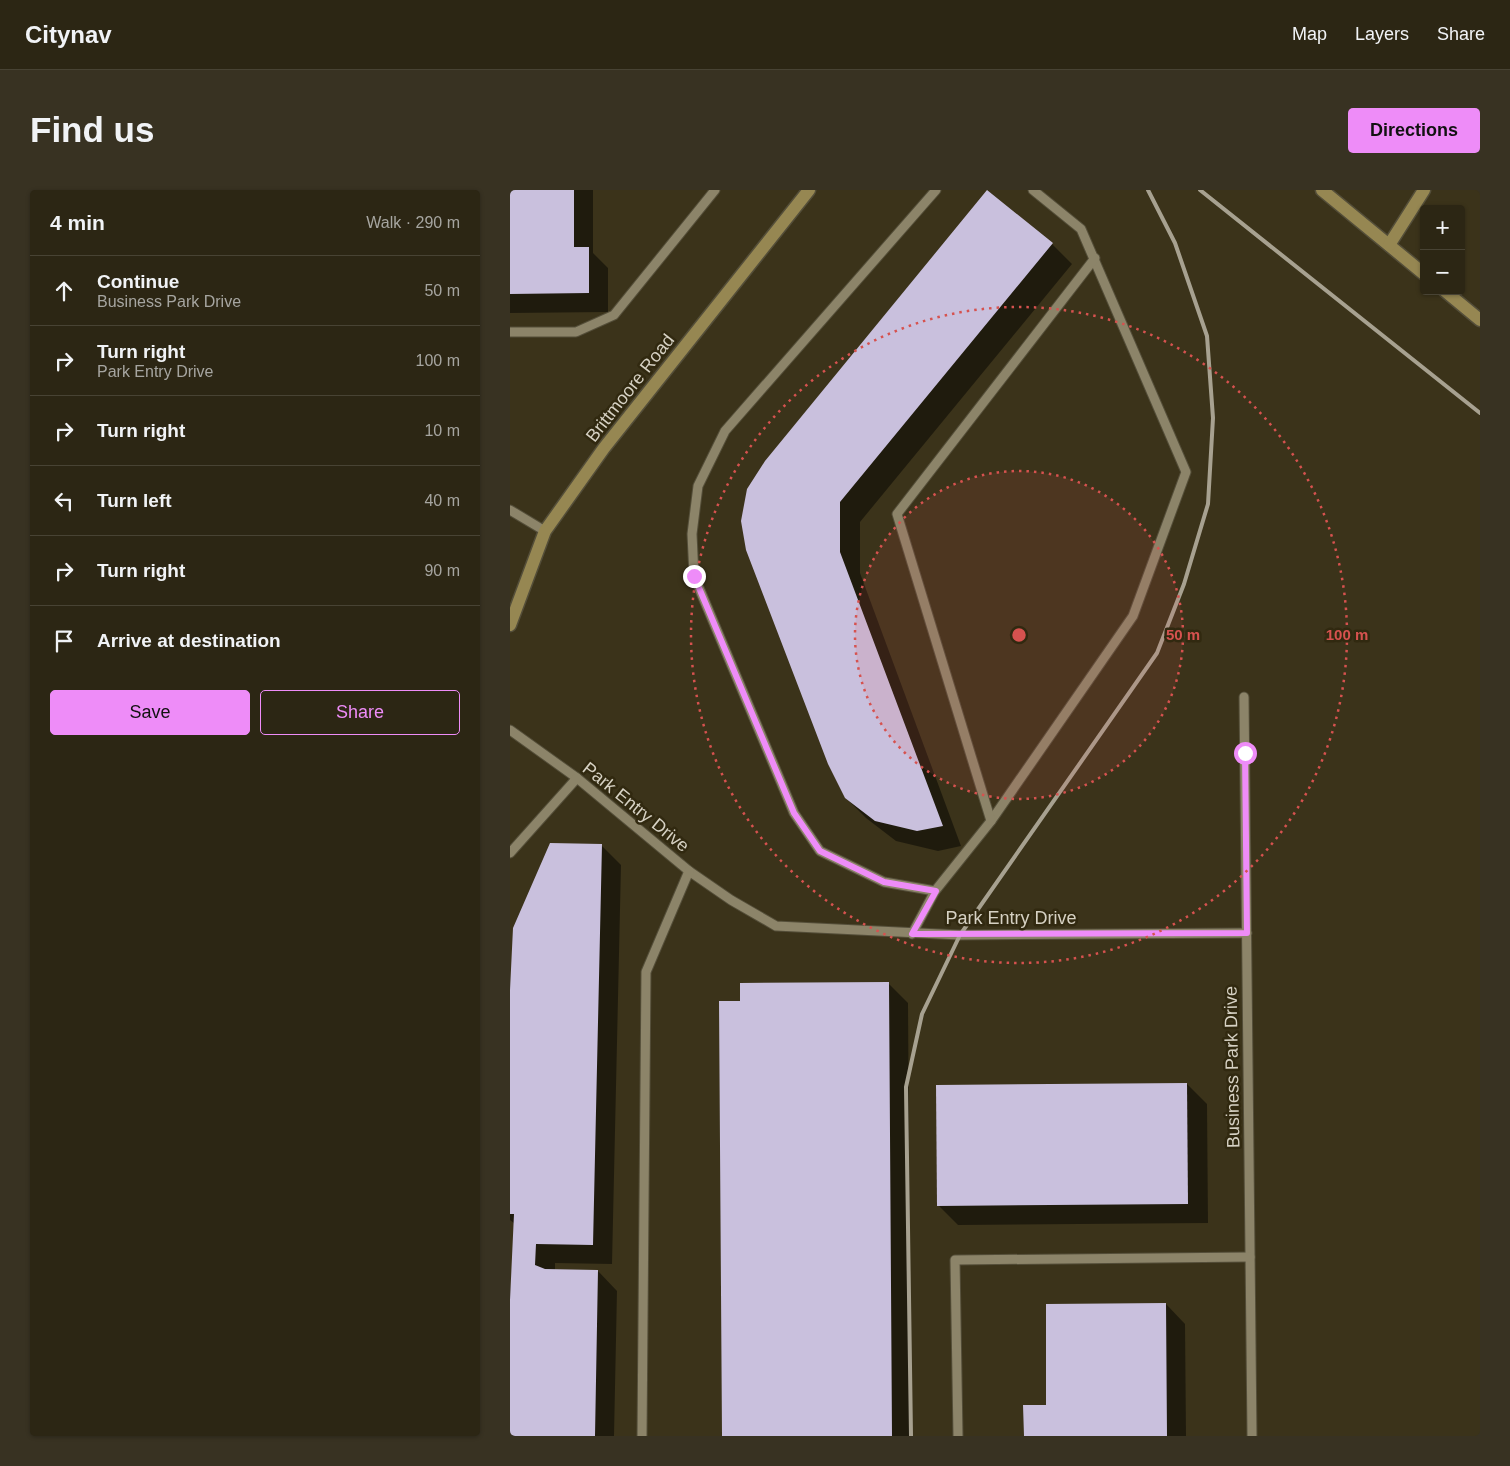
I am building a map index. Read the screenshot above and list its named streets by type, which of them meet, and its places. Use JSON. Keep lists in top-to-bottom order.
{
  "streets": {
    "main road": ["Brittmoore Road"],
    "street": ["Park Entry Drive", "Business Park Drive"]
  },
  "crossings": [
    ["Park Entry Drive", "Business Park Drive"]
  ],
  "page": {
    "header": "Citynav",
    "nav": ["Map", "Layers", "Share"],
    "buttons": [
      "Directions",
      ["Save", "Share"]
    ],
    "title": "Find us",
    "heading": ["4 min", "Walk · 290 m"],
    "map_buttons": ["+", "−"],
    "list": [
      ["Continue", "Business Park Drive", "50 m"],
      ["Turn right", "Park Entry Drive", "100 m"],
      ["Turn right", "10 m"],
      ["Turn left", "40 m"],
      ["Turn right", "90 m"],
      "Arrive at destination"
    ]
  },
  "rings": ["50 m", "100 m"]
}
